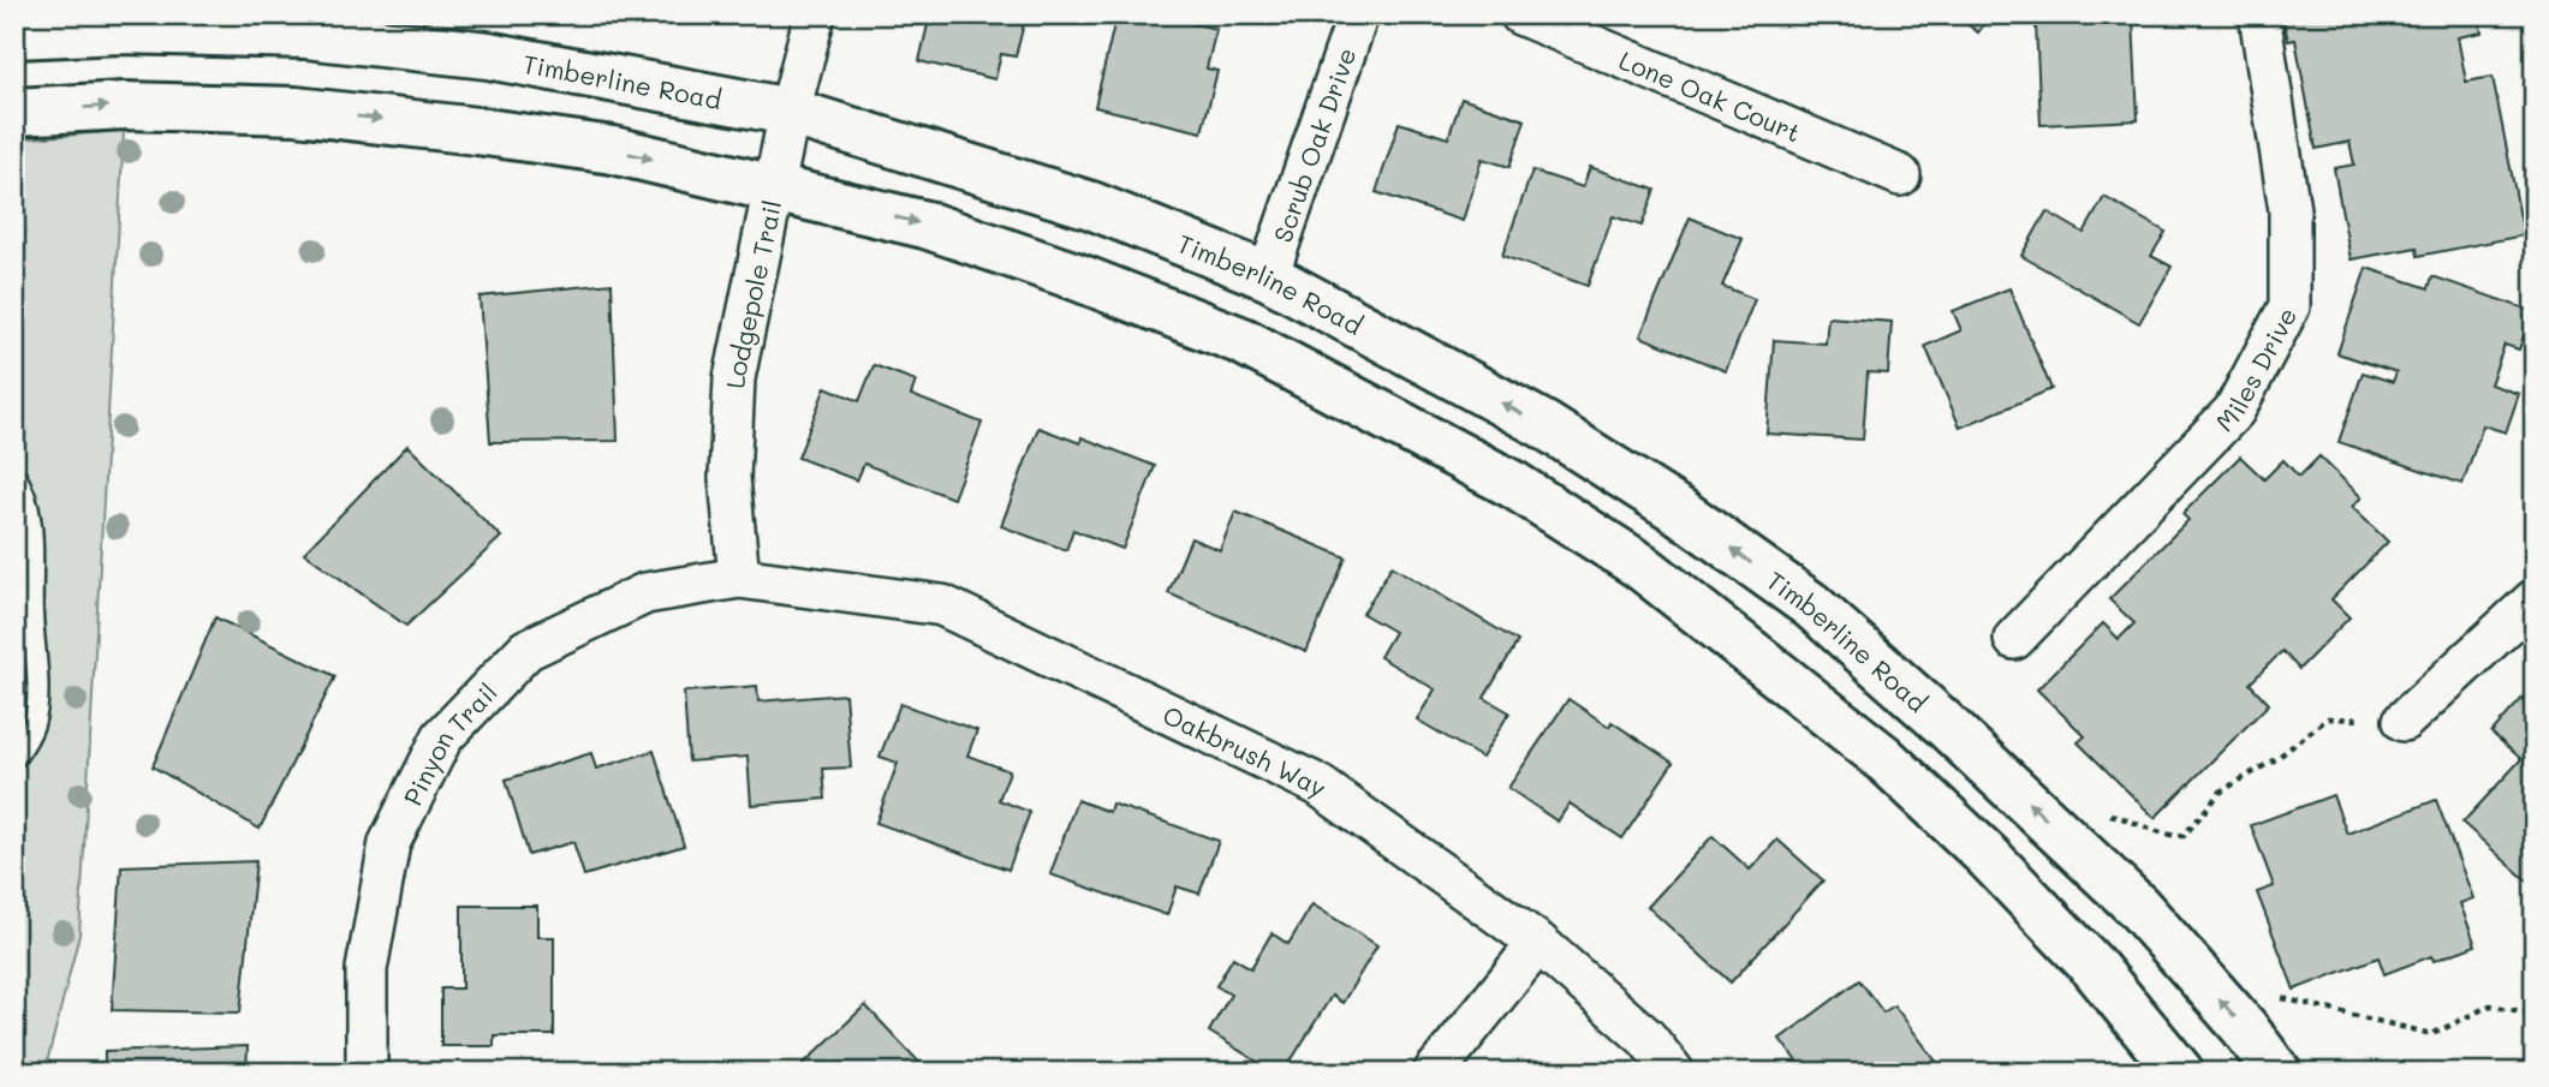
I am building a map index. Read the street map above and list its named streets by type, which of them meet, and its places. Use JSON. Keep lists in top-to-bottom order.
{
  "streets": {
    "street": [
      "Timberline Road",
      "Lone Oak Court",
      "Scrub Oak Drive",
      "Lodgepole Trail",
      "Miles Drive",
      "Pinyon Trail",
      "Oakbrush Way"
    ]
  },
  "crossings": [
    ["Timberline Road", "Scrub Oak Drive"],
    ["Timberline Road", "Lodgepole Trail"],
    ["Lodgepole Trail", "Pinyon Trail"],
    ["Lodgepole Trail", "Oakbrush Way"],
    ["Pinyon Trail", "Oakbrush Way"]
  ]
}
